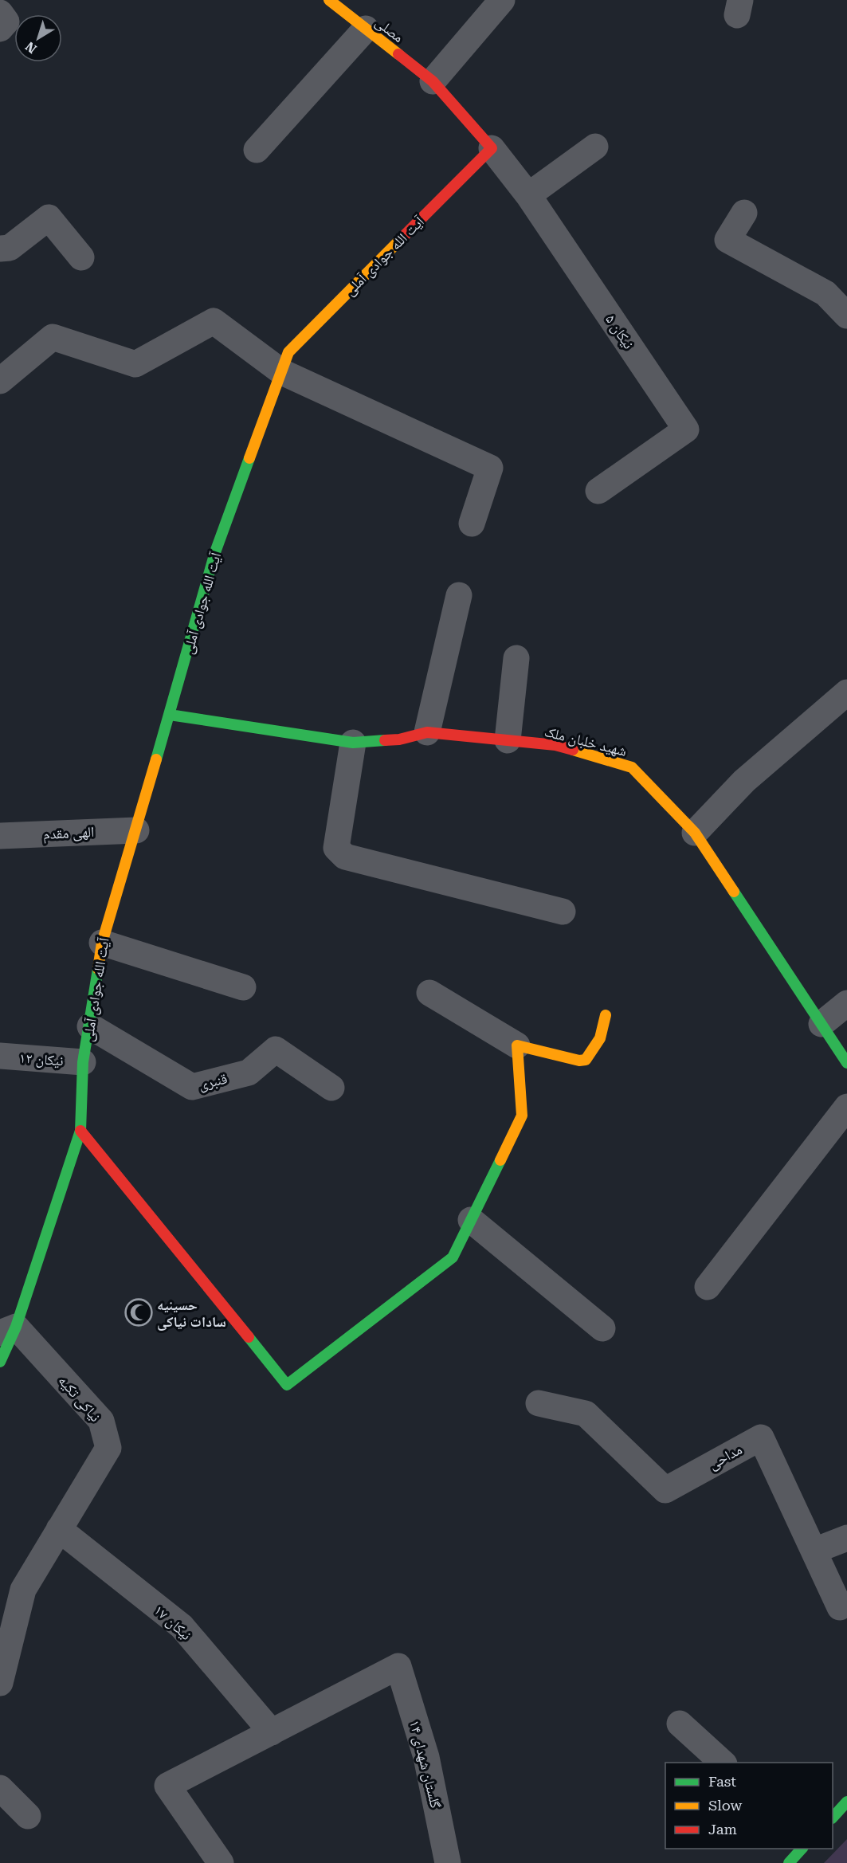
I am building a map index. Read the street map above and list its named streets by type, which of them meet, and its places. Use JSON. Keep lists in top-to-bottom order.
{
  "streets": {
    "street": [
      "مصلی",
      "آیت الله جوادی آملی",
      "نیکان ۵",
      "شهید خلبان ملک",
      "الهی مقدم",
      "نیکان ۱۲",
      "قنبری",
      "نیاکی تکیه",
      "مداحی",
      "نیکان ۱۷",
      "گلستان شهدای ۱۴"
    ]
  },
  "crossings": [
    ["آیت الله جوادی آملی", "نیکان ۵"],
    ["آیت الله جوادی آملی", "شهید خلبان ملک"],
    ["آیت الله جوادی آملی", "الهی مقدم"],
    ["آیت الله جوادی آملی", "نیکان ۱۲"],
    ["آیت الله جوادی آملی", "قنبری"],
    ["آیت الله جوادی آملی", "نیاکی تکیه"],
    ["نیاکی تکیه", "نیکان ۱۷"],
    ["نیکان ۱۷", "گلستان شهدای ۱۴"]
  ],
  "places": {
    "mosque": ["حسینیه سادات نیاکی"]
  },
  "legend": ["Fast", "Slow", "Jam"],
  "north": "bottom left"
}
